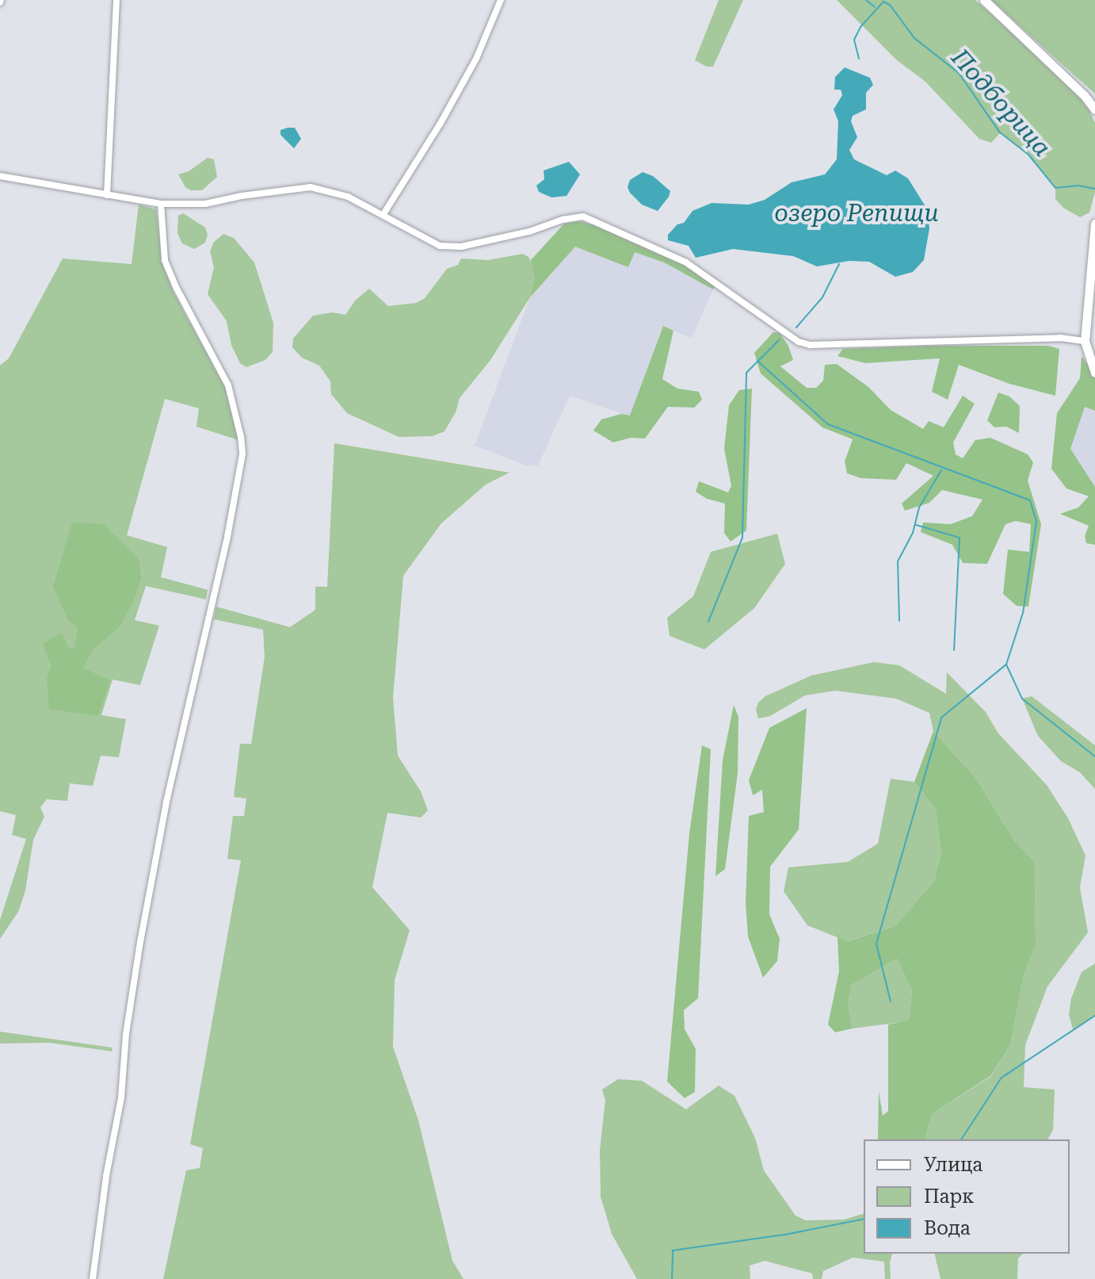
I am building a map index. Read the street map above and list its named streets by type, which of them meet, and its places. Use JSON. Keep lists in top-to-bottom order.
{
  "water": ["Подборица", "озеро Репищи"],
  "legend": ["Улица", "Парк", "Вода"]
}
